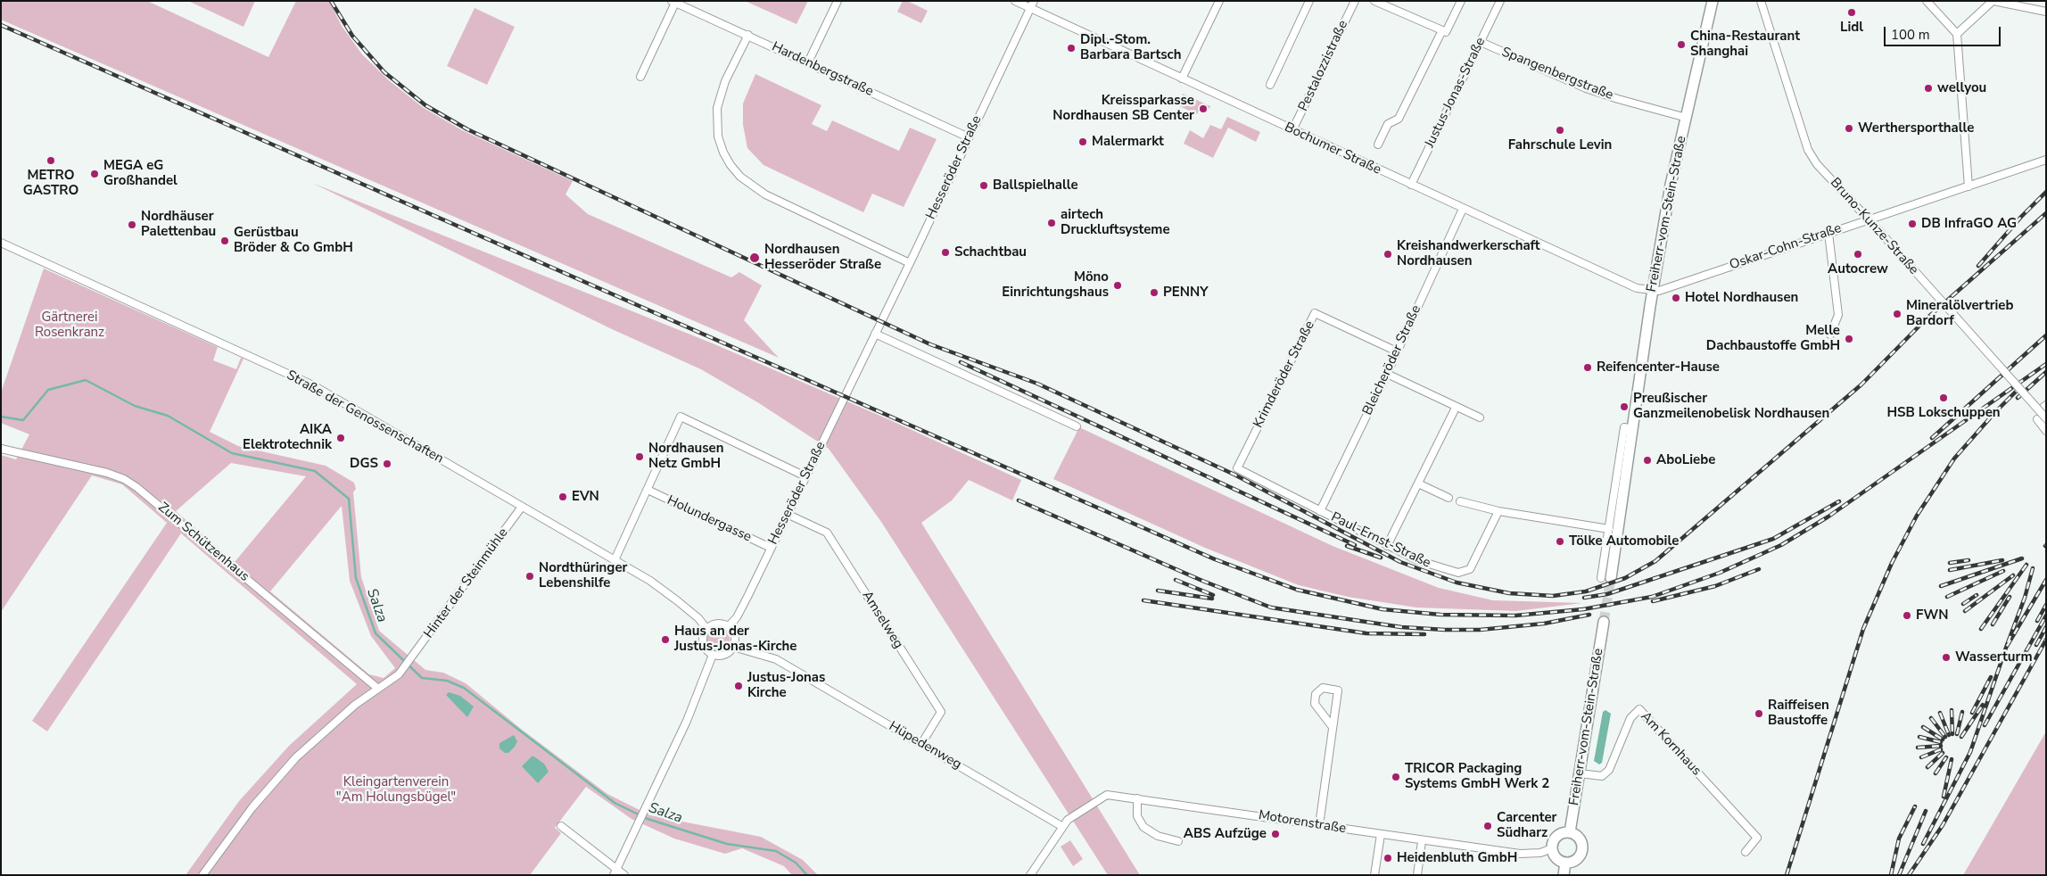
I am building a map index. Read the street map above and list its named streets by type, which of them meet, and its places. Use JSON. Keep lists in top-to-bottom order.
{
  "streets": {
    "main road": ["Freiherr-vom-Stein-Straße"],
    "street": [
      "Pestalozzistraße",
      "Hardenbergstraße",
      "Spangenbergstraße",
      "Justus-Jonas-Straße",
      "Bochumer Straße",
      "Hesseröder Straße",
      "Bruno-Kunze-Straße",
      "Oskar-Cohn-Straße",
      "Bleicheröder Straße",
      "Krimderöder Straße",
      "Straße der Genossenschaften",
      "Holundergasse",
      "Paul-Ernst-Straße",
      "Zum Schützenhaus",
      "Hinter der Steinmühle",
      "Amselweg",
      "Am Kornhaus",
      "Hüpedenweg",
      "Motorenstraße"
    ]
  },
  "crossings": [
    ["Pestalozzistraße", "Bochumer Straße"],
    ["Hardenbergstraße", "Hesseröder Straße"],
    ["Spangenbergstraße", "Justus-Jonas-Straße"],
    ["Spangenbergstraße", "Freiherr-vom-Stein-Straße"],
    ["Justus-Jonas-Straße", "Bochumer Straße"],
    ["Bochumer Straße", "Hesseröder Straße"],
    ["Bochumer Straße", "Freiherr-vom-Stein-Straße"],
    ["Bochumer Straße", "Oskar-Cohn-Straße"],
    ["Bochumer Straße", "Bleicheröder Straße"],
    ["Hesseröder Straße", "Straße der Genossenschaften"],
    ["Hesseröder Straße", "Holundergasse"],
    ["Hesseröder Straße", "Amselweg"],
    ["Hesseröder Straße", "Hüpedenweg"],
    ["Freiherr-vom-Stein-Straße", "Oskar-Cohn-Straße"],
    ["Freiherr-vom-Stein-Straße", "Am Kornhaus"],
    ["Freiherr-vom-Stein-Straße", "Motorenstraße"],
    ["Bruno-Kunze-Straße", "Oskar-Cohn-Straße"],
    ["Bleicheröder Straße", "Krimderöder Straße"],
    ["Bleicheröder Straße", "Paul-Ernst-Straße"],
    ["Krimderöder Straße", "Paul-Ernst-Straße"],
    ["Straße der Genossenschaften", "Hinter der Steinmühle"],
    ["Straße der Genossenschaften", "Hüpedenweg"],
    ["Zum Schützenhaus", "Hinter der Steinmühle"],
    ["Amselweg", "Hüpedenweg"],
    ["Hüpedenweg", "Motorenstraße"]
  ],
  "water": ["Salza"],
  "parks": ["Gärtnerei Rosenkranz", "Kleingartenverein \"Am Holungsbügel\""],
  "places": [
    "Lidl",
    "China-Restaurant Shanghai",
    "Dipl.-Stom. Barbara Bartsch",
    "wellyou",
    "Kreissparkasse Nordhausen SB Center",
    "Werthersporthalle",
    "Fahrschule Levin",
    "Malermarkt",
    "METRO GASTRO",
    "MEGA eG Großhandel",
    "Ballspielhalle",
    "airtech Druckluftsysteme",
    "DB InfraGO AG",
    "Nordhäuser Palettenbau",
    "Gerüstbau Bröder & Co GmbH",
    "Schachtbau",
    "Kreishandwerkerschaft Nordhausen",
    "Autocrew",
    "Nordhausen Hesseröder Straße",
    "Möno Einrichtungshaus",
    "PENNY",
    "Hotel Nordhausen",
    "Mineralölvertrieb Bardorf",
    "Melle Dachbaustoffe GmbH",
    "Reifencenter-Hause",
    "HSB Lokschuppen",
    "Preußischer Ganzmeilenobelisk Nordhausen",
    "AIKA Elektrotechnik",
    "Nordhausen Netz GmbH",
    "AboLiebe",
    "DGS",
    "EVN",
    "Tölke Automobile",
    "Nordthüringer Lebenshilfe",
    "FWN",
    "Haus an der Justus-Jonas-Kirche",
    "Wasserturm",
    "Justus-Jonas Kirche",
    "Raiffeisen Baustoffe",
    "TRICOR Packaging Systems GmbH Werk 2",
    "Carcenter Südharz",
    "ABS Aufzüge",
    "Heidenbluth GmbH"
  ],
  "scale_bar": "100 m"
}
